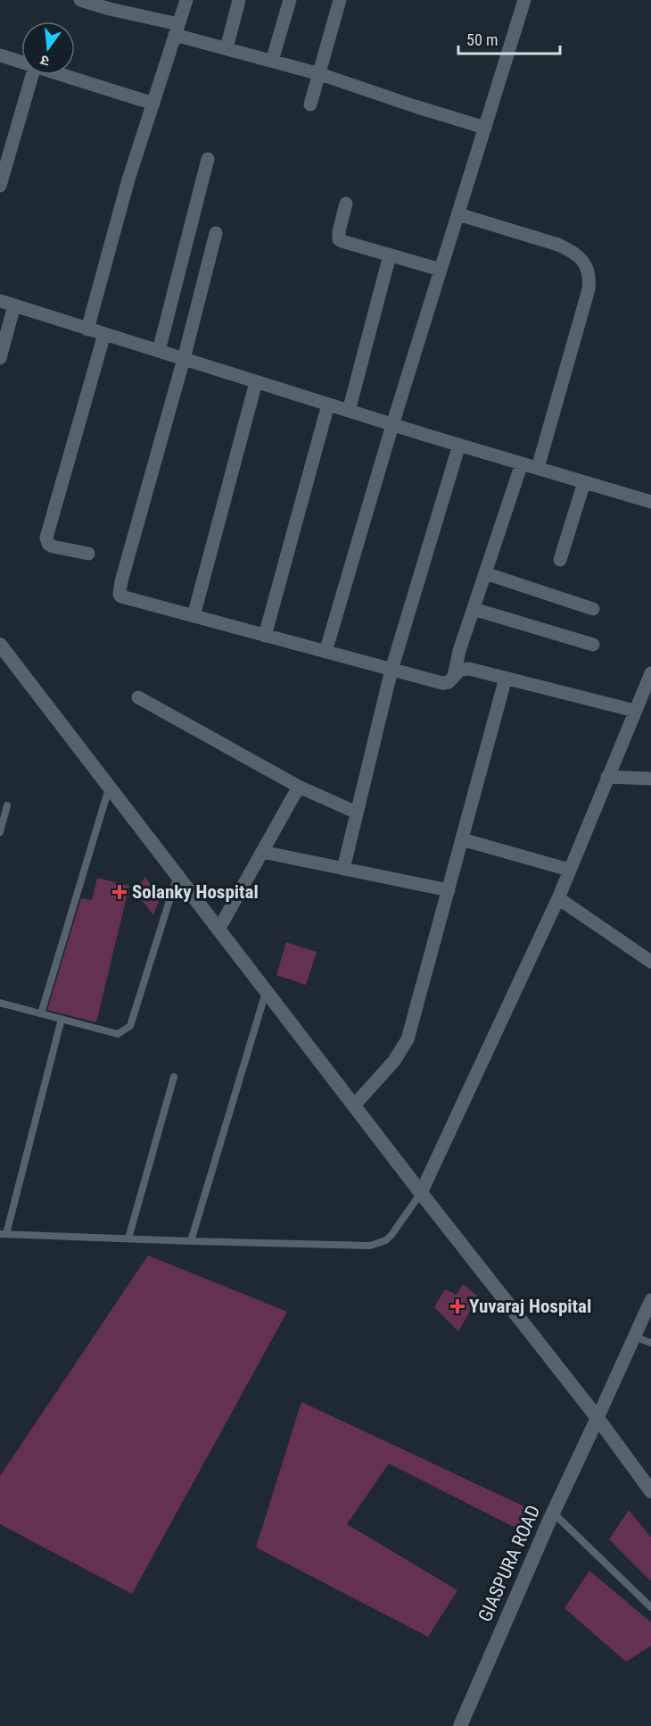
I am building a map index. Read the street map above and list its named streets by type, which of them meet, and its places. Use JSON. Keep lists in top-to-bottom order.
{
  "streets": {
    "street": ["GIASPURA ROAD"]
  },
  "places": {
    "health": ["Solanky Hospital", "Yuvaraj Hospital"]
  },
  "scale_bar": "50 m",
  "north": "bottom"
}
